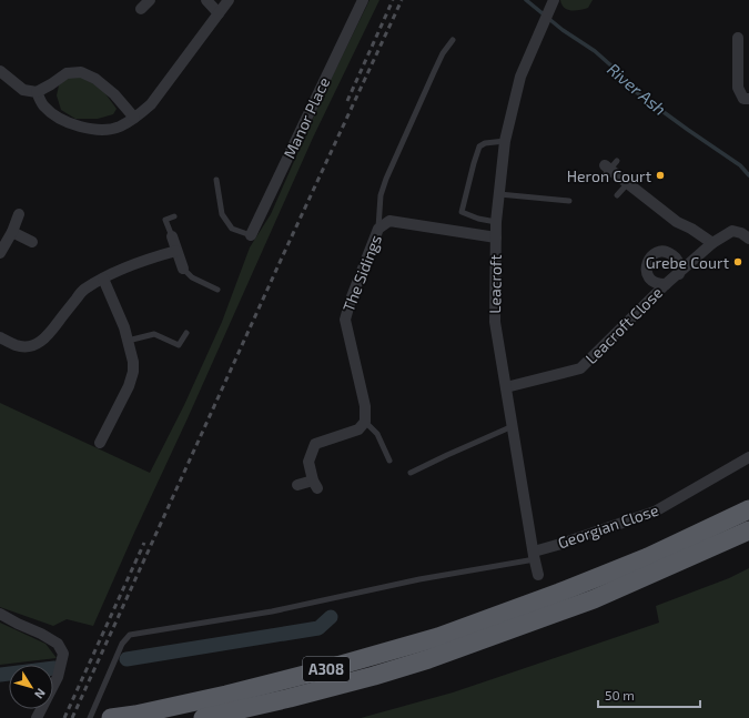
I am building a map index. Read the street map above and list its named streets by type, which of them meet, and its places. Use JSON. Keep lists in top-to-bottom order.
{
  "streets": {
    "highway": ["A308"],
    "street": [
      "Manor Place",
      "The Sidings",
      "Leacroft",
      "Leacroft Close",
      "Georgian Close"
    ]
  },
  "crossings": [
    ["The Sidings", "Leacroft"],
    ["Leacroft", "Leacroft Close"],
    ["Leacroft", "Georgian Close"]
  ],
  "water": ["River Ash"],
  "places": ["Heron Court", "Grebe Court"],
  "scale_bar": "50 m",
  "north": "bottom right"
}
